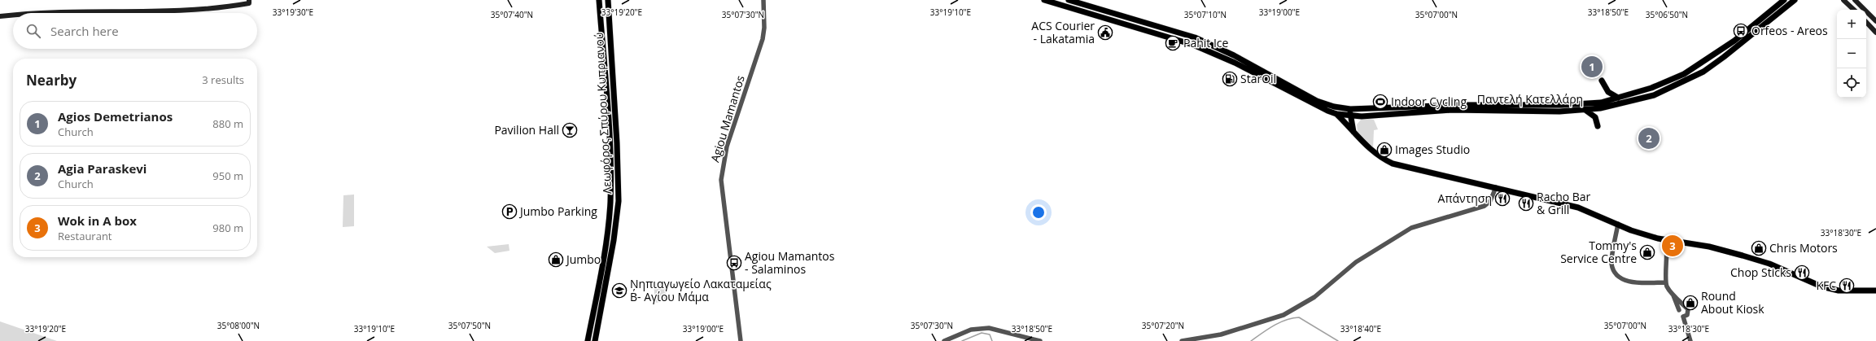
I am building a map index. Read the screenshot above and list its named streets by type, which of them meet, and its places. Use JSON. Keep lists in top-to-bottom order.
{
  "streets": {
    "main road": ["Παντελή Κατελλάρη", "Λεωφόρος Σπύρου Κυπριανού"],
    "street": ["Agiou Mamantos"]
  },
  "places": {
    "bus stop": ["Orfeos - Areos", "Agiou Mamantos - Salaminos"],
    "public building": ["ACS Courier - Lakatamia"],
    "cafe": ["Pahit Ice"],
    "fuel station": ["StarOil"],
    "sports": ["Indoor Cycling"],
    "bar": ["Pavilion Hall"],
    "shop": [
      "Images Studio",
      "Chris Motors",
      "Tommy's Service Centre",
      "Jumbo",
      "Round About Kiosk"
    ],
    "restaurant": [
      "Απάντηση",
      "Racho Bar & Grill",
      "Chop Sticks",
      "KFC"
    ],
    "parking": ["Jumbo Parking"],
    "school or university": ["Νηπιαγωγείο Λακαταμείας Β΄- Αγίου Μάμα"]
  },
  "page": {
    "map_buttons": ["+", "−"],
    "search": "Search here",
    "pins": ["1", "2", "3"],
    "heading": ["Nearby", "3 results"],
    "list": [
      {
        "mark": "1",
        "name": "Agios Demetrianos",
        "note": "Church",
        "value": "880 m"
      },
      {
        "mark": "2",
        "name": "Agia Paraskevi",
        "note": "Church",
        "value": "950 m"
      },
      {
        "mark": "3",
        "name": "Wok in A box",
        "note": "Restaurant",
        "value": "980 m"
      }
    ]
  },
  "coordinates": [
    "33°19'30\"E",
    "33°19'20\"E",
    "33°19'10\"E",
    "33°19'00\"E",
    "33°18'50\"E",
    "35°07'40\"N",
    "35°07'30\"N",
    "35°07'10\"N",
    "35°07'00\"N",
    "35°06'50\"N",
    "33°18'30\"E",
    "35°08'00\"N",
    "35°07'50\"N",
    "35°07'20\"N",
    "33°18'40\"E"
  ]
}
